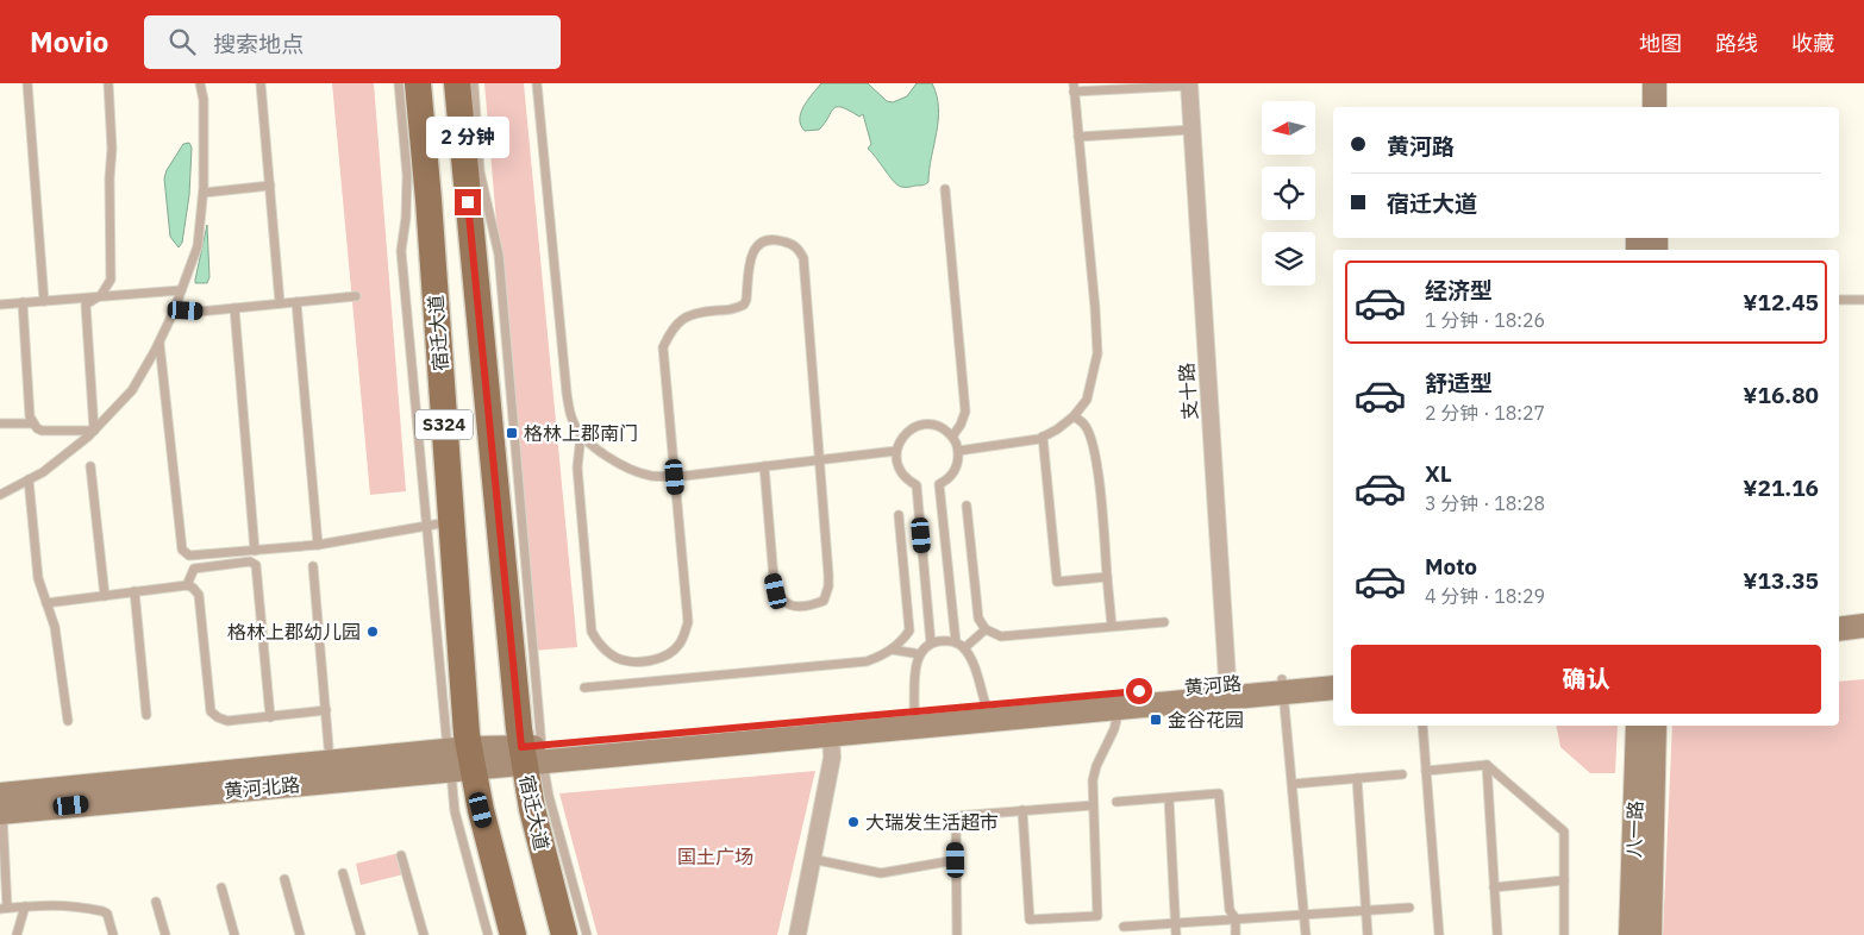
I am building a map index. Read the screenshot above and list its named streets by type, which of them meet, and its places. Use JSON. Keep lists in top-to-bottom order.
{
  "streets": {
    "main road": [
      "宿迁大道",
      "S324",
      "黄河路",
      "黄河北路",
      "八一路"
    ],
    "street": ["支十路"]
  },
  "crossings": [
    ["宿迁大道", "黄河路"],
    ["宿迁大道", "黄河北路"],
    ["支十路", "黄河路"],
    ["黄河路", "黄河北路"]
  ],
  "parks": ["国土广场"],
  "places": {
    "transit": ["格林上郡南门", "金谷花园"],
    "other": ["格林上郡幼儿园", "大瑞发生活超市"]
  },
  "north": "left",
  "page": {
    "header": "Movio",
    "search": "搜索地点",
    "nav": ["地图", "路线", "收藏"],
    "banner": ["黄河路", "宿迁大道"],
    "bubble": "2 分钟",
    "list": [
      {
        "name": "经济型",
        "note": "1 分钟 · 18:26",
        "value": "¥12.45"
      },
      {
        "name": "舒适型",
        "note": "2 分钟 · 18:27",
        "value": "¥16.80"
      },
      {
        "name": "XL",
        "note": "3 分钟 · 18:28",
        "value": "¥21.16"
      },
      {
        "name": "Moto",
        "note": "4 分钟 · 18:29",
        "value": "¥13.35"
      }
    ],
    "buttons": "确认"
  }
}
